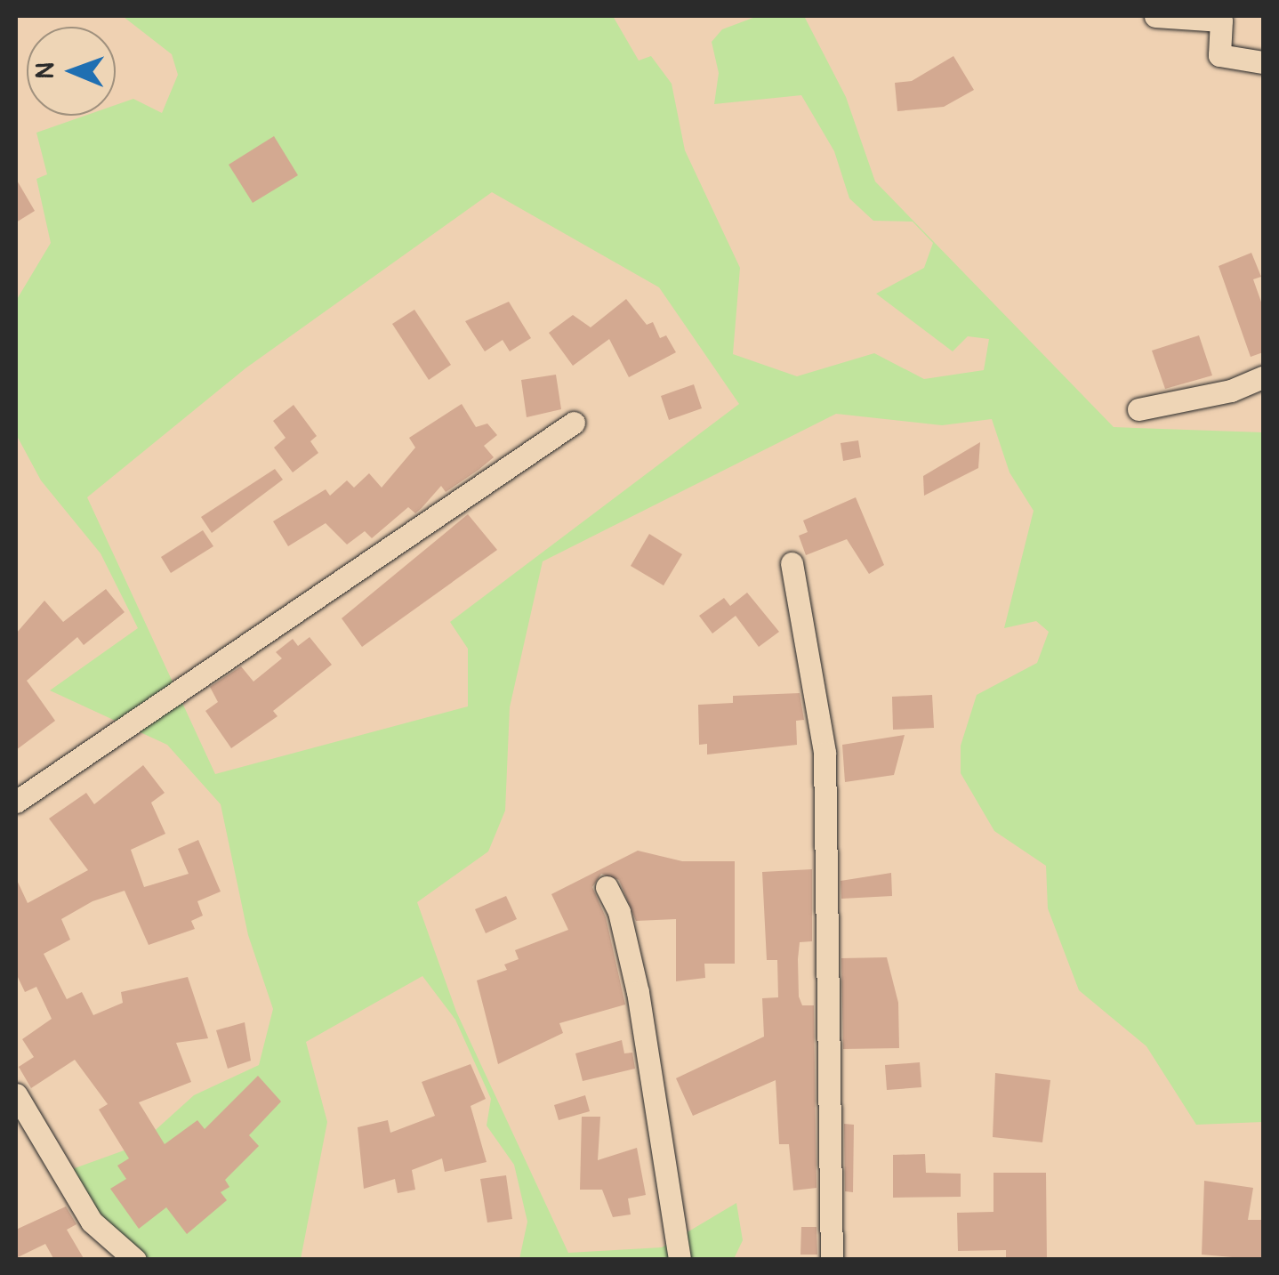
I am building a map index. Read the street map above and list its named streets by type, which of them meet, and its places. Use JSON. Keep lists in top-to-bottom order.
{
  "north": "left"
}
